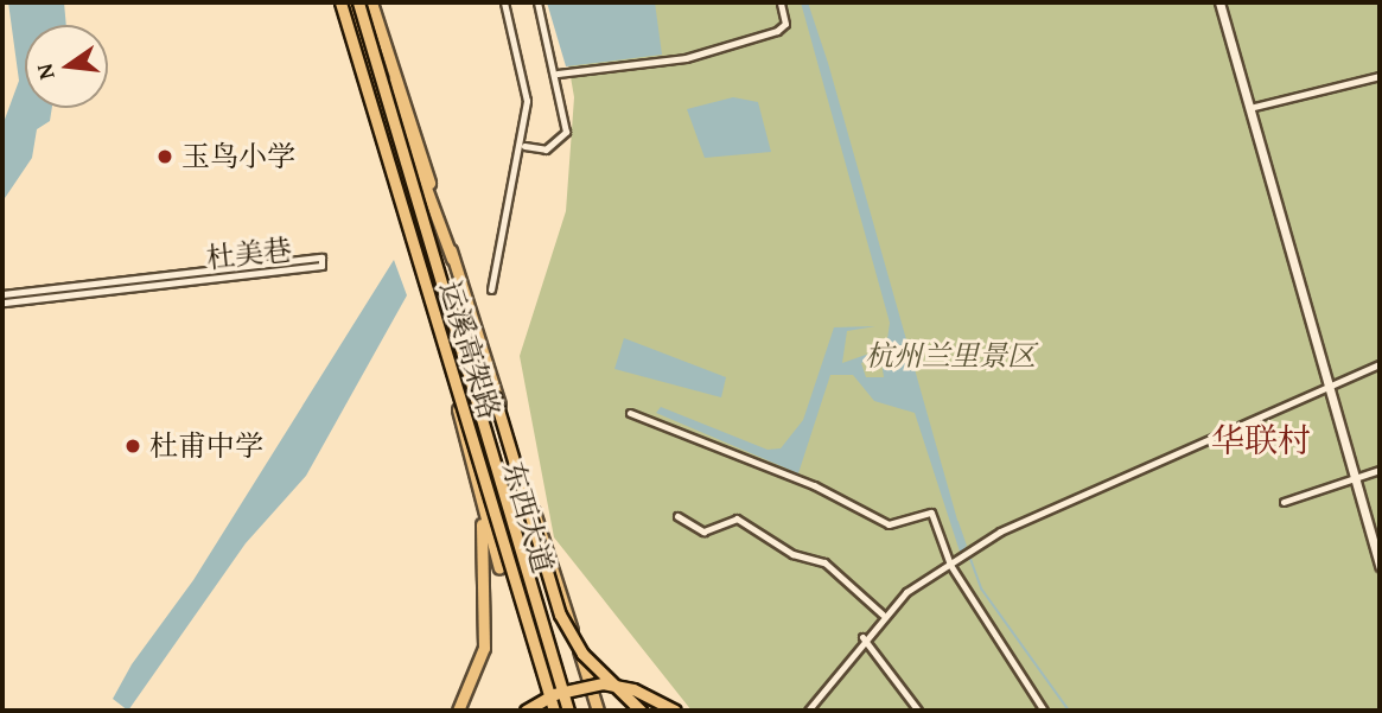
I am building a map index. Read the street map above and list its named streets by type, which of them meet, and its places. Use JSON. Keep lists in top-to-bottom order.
{
  "streets": {
    "main road": ["运溪高架路", "东西大道"],
    "street": ["杜美巷"]
  },
  "districts": ["华联村"],
  "parks": ["杭州兰里景区"],
  "places": ["玉鸟小学", "杜甫中学"],
  "north": "left"
}
